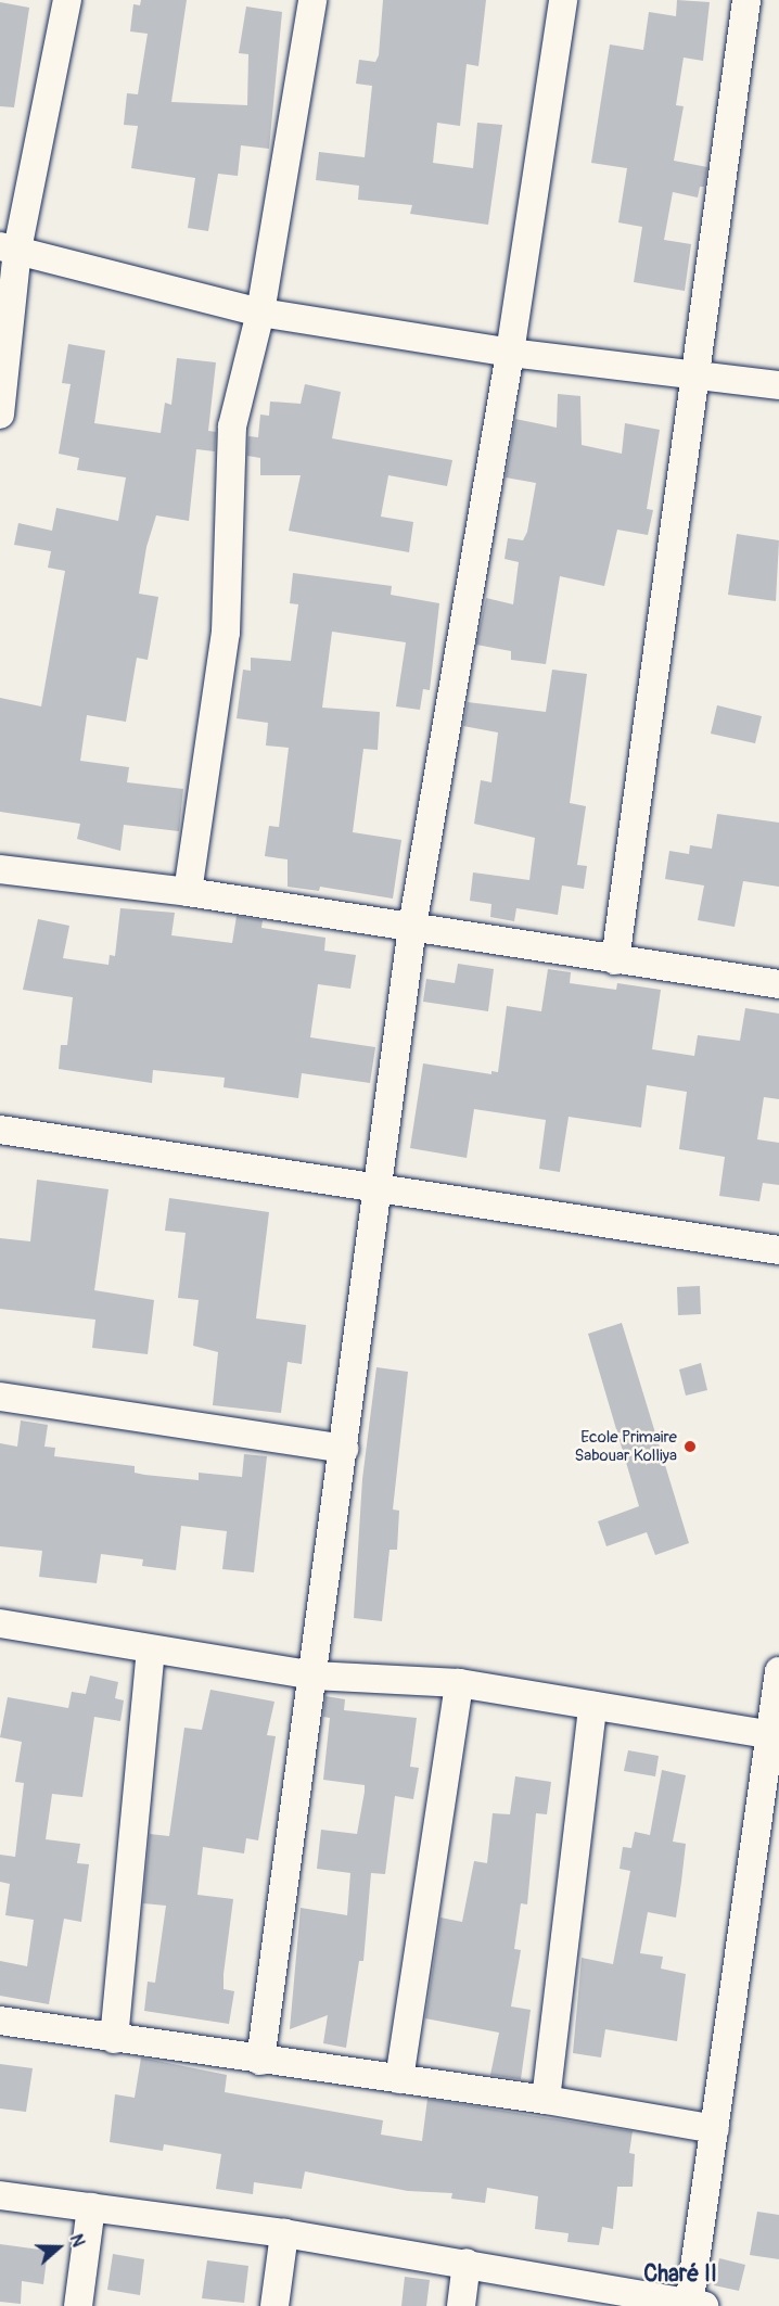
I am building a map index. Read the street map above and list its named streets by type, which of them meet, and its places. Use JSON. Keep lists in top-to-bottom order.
{
  "districts": ["Charé II"],
  "places": ["Ecole Primaire Sabouar Kolliya"],
  "north": "right"
}
